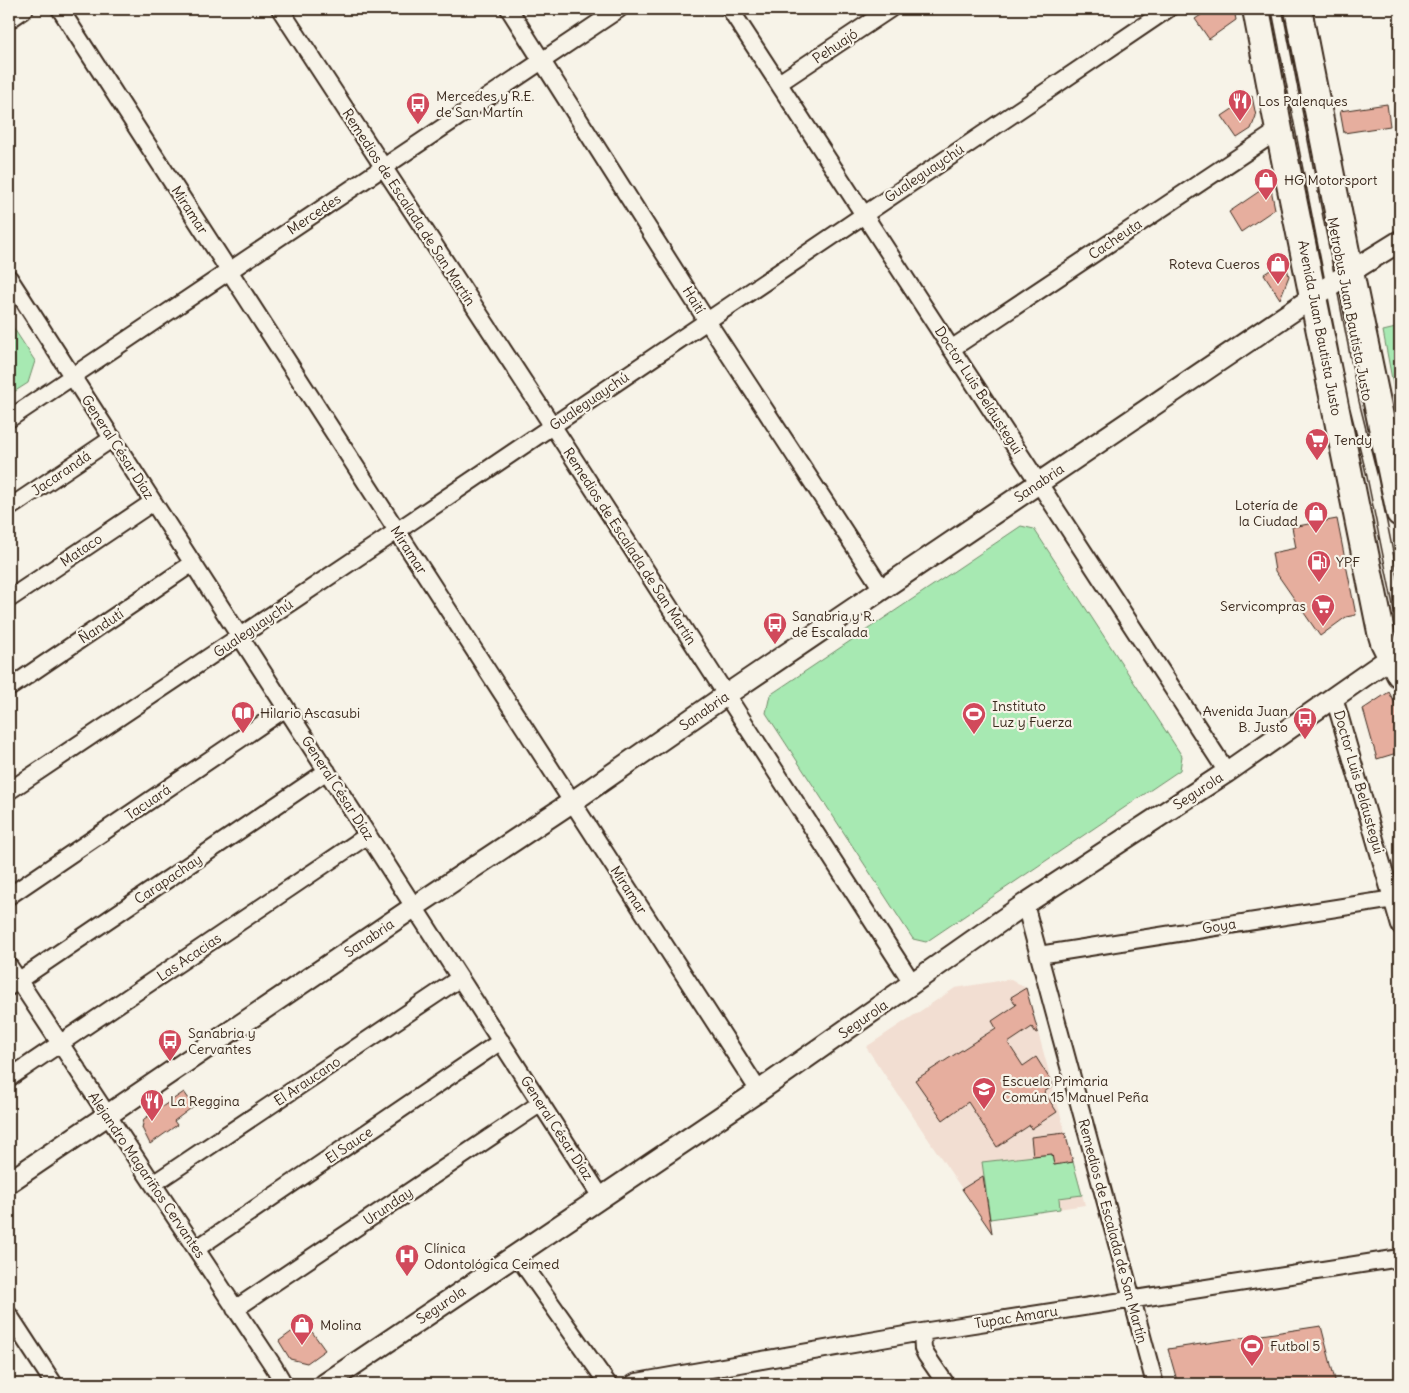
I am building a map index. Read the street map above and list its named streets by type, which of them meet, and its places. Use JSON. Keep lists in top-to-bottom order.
{
  "streets": {
    "main road": ["Avenida Juan Bautista Justo"],
    "street": [
      "Pehuajó",
      "Gualeguaychú",
      "Remedios de Escalada de San Martín",
      "Miramar",
      "Mercedes",
      "Cacheuta",
      "Haití",
      "Doctor Luis Beláustegui",
      "General César Díaz",
      "Jacarandá",
      "Sanabria",
      "Mataco",
      "Ñandutí",
      "Segurola",
      "Tacuará",
      "Carapachay",
      "Goya",
      "Las Acacias",
      "El Araucano",
      "El Sauce",
      "Alejandro Magariños Cervantes",
      "Urunday",
      "Tupac Amaru"
    ],
    "lane": ["Metrobus Juan Bautista Justo"]
  },
  "crossings": [
    ["Pehuajó", "Doctor Luis Beláustegui"],
    ["Gualeguaychú", "Remedios de Escalada de San Martín"],
    ["Gualeguaychú", "Miramar"],
    ["Gualeguaychú", "Haití"],
    ["Gualeguaychú", "Doctor Luis Beláustegui"],
    ["Gualeguaychú", "General César Díaz"],
    ["Remedios de Escalada de San Martín", "Mercedes"],
    ["Remedios de Escalada de San Martín", "Sanabria"],
    ["Remedios de Escalada de San Martín", "Segurola"],
    ["Remedios de Escalada de San Martín", "Goya"],
    ["Remedios de Escalada de San Martín", "Tupac Amaru"],
    ["Miramar", "Mercedes"],
    ["Miramar", "Sanabria"],
    ["Miramar", "Segurola"],
    ["Mercedes", "Haití"],
    ["Mercedes", "General César Díaz"],
    ["Cacheuta", "Avenida Juan Bautista Justo"],
    ["Cacheuta", "Doctor Luis Beláustegui"],
    ["Haití", "Sanabria"],
    ["Metrobus Juan Bautista Justo", "Avenida Juan Bautista Justo"],
    ["Metrobus Juan Bautista Justo", "Sanabria"],
    ["Avenida Juan Bautista Justo", "Sanabria"],
    ["Avenida Juan Bautista Justo", "Segurola"],
    ["Doctor Luis Beláustegui", "Sanabria"],
    ["Doctor Luis Beláustegui", "Segurola"],
    ["Doctor Luis Beláustegui", "Goya"],
    ["General César Díaz", "Jacarandá"],
    ["General César Díaz", "Sanabria"],
    ["General César Díaz", "Mataco"],
    ["General César Díaz", "Ñandutí"],
    ["General César Díaz", "Segurola"],
    ["General César Díaz", "Tacuará"],
    ["General César Díaz", "Carapachay"],
    ["General César Díaz", "Las Acacias"],
    ["General César Díaz", "El Araucano"],
    ["General César Díaz", "El Sauce"],
    ["General César Díaz", "Urunday"],
    ["Sanabria", "Alejandro Magariños Cervantes"],
    ["Carapachay", "Alejandro Magariños Cervantes"],
    ["Las Acacias", "Alejandro Magariños Cervantes"],
    ["El Araucano", "Alejandro Magariños Cervantes"],
    ["El Sauce", "Alejandro Magariños Cervantes"],
    ["Alejandro Magariños Cervantes", "Urunday"]
  ],
  "places": {
    "restaurant": ["Los Palenques", "La Reggina"],
    "bus stop": [
      "Mercedes y R.E. de San Martín",
      "Sanabria y R. de Escalada",
      "Avenida Juan B. Justo",
      "Sanabria y Cervantes"
    ],
    "shop": [
      "HG Motorsport",
      "Roteva Cueros",
      "Lotería de la Ciudad",
      "Molina"
    ],
    "supermarket": ["Tendy", "Servicompras"],
    "fuel station": ["YPF"],
    "library": ["Hilario Ascasubi"],
    "sports": ["Instituto Luz y Fuerza", "Futbol 5"],
    "school or university": ["Escuela Primaria Común 15 Manuel Peña"],
    "hospital": ["Clínica Odontológica Ceimed"]
  }
}
